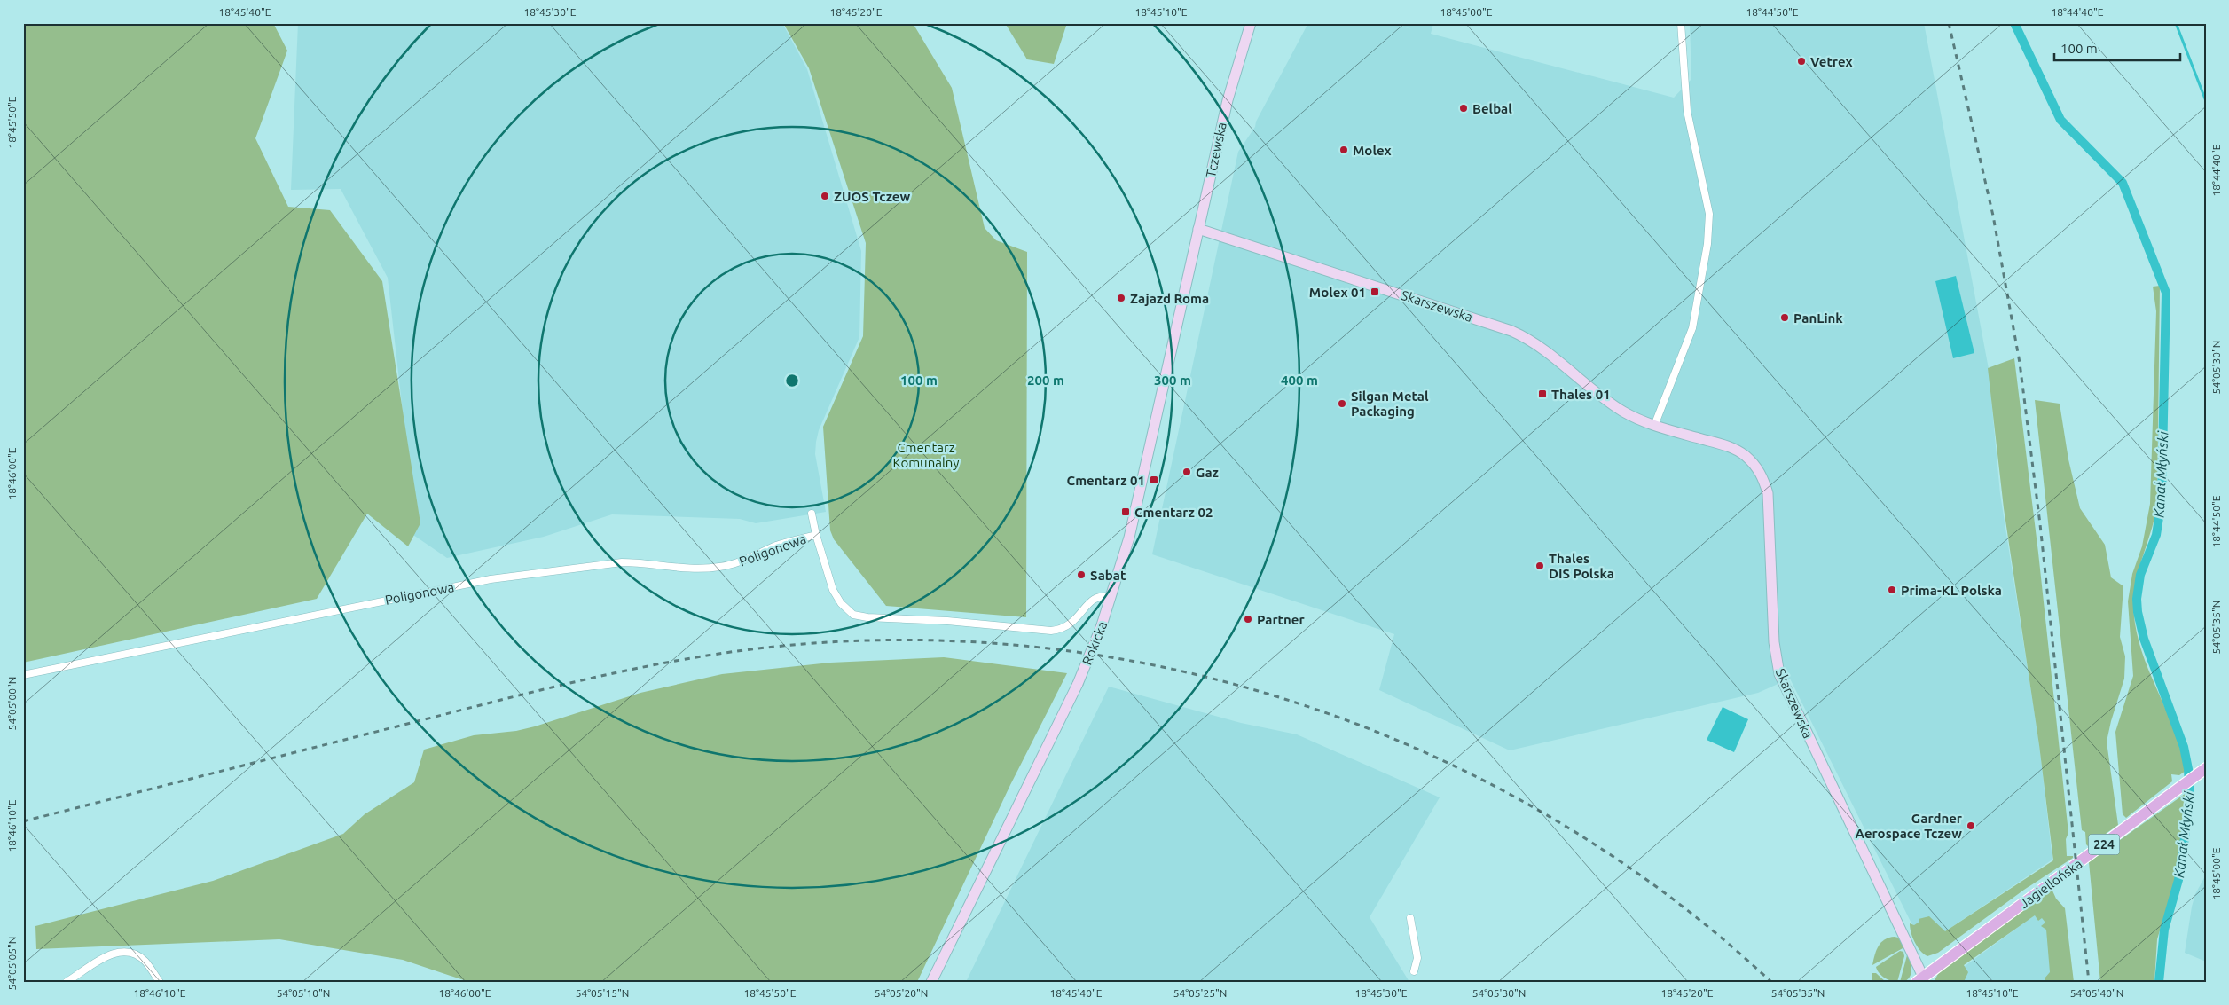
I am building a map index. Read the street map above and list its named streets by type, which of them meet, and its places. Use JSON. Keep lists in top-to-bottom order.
{
  "streets": {
    "main road": ["224", "Jagiellońska"],
    "street": [
      "Tczewska",
      "Skarszewska",
      "Poligonowa",
      "Rokicka"
    ]
  },
  "crossings": [
    ["Tczewska", "Skarszewska"],
    ["Tczewska", "Rokicka"],
    ["Skarszewska", "Jagiellońska"]
  ],
  "water": ["Kanał Młyński"],
  "parks": ["Cmentarz Komunalny"],
  "places": {
    "other": [
      "Vetrex",
      "Belbal",
      "Molex",
      "ZUOS Tczew",
      "Zajazd Roma",
      "PanLink",
      "Silgan Metal Packaging",
      "Gaz",
      "Thales DIS Polska",
      "Sabat",
      "Prima-KL Polska",
      "Partner",
      "Gardner Aerospace Tczew"
    ],
    "transit": [
      "Molex 01",
      "Thales 01",
      "Cmentarz 01",
      "Cmentarz 02"
    ]
  },
  "scale_bar": "100 m",
  "coordinates": [
    "18°45'40\"E",
    "18°45'30\"E",
    "18°45'20\"E",
    "18°45'10\"E",
    "18°45'00\"E",
    "18°44'50\"E",
    "18°44'40\"E",
    "18°45'50\"E",
    "54°05'30\"N",
    "18°46'00\"E",
    "54°05'35\"N",
    "54°05'00\"N",
    "18°46'10\"E",
    "54°05'05\"N",
    "54°05'10\"N",
    "54°05'15\"N",
    "54°05'20\"N",
    "54°05'25\"N",
    "54°05'40\"N"
  ],
  "rings": [
    "100 m",
    "200 m",
    "300 m",
    "400 m"
  ]
}
